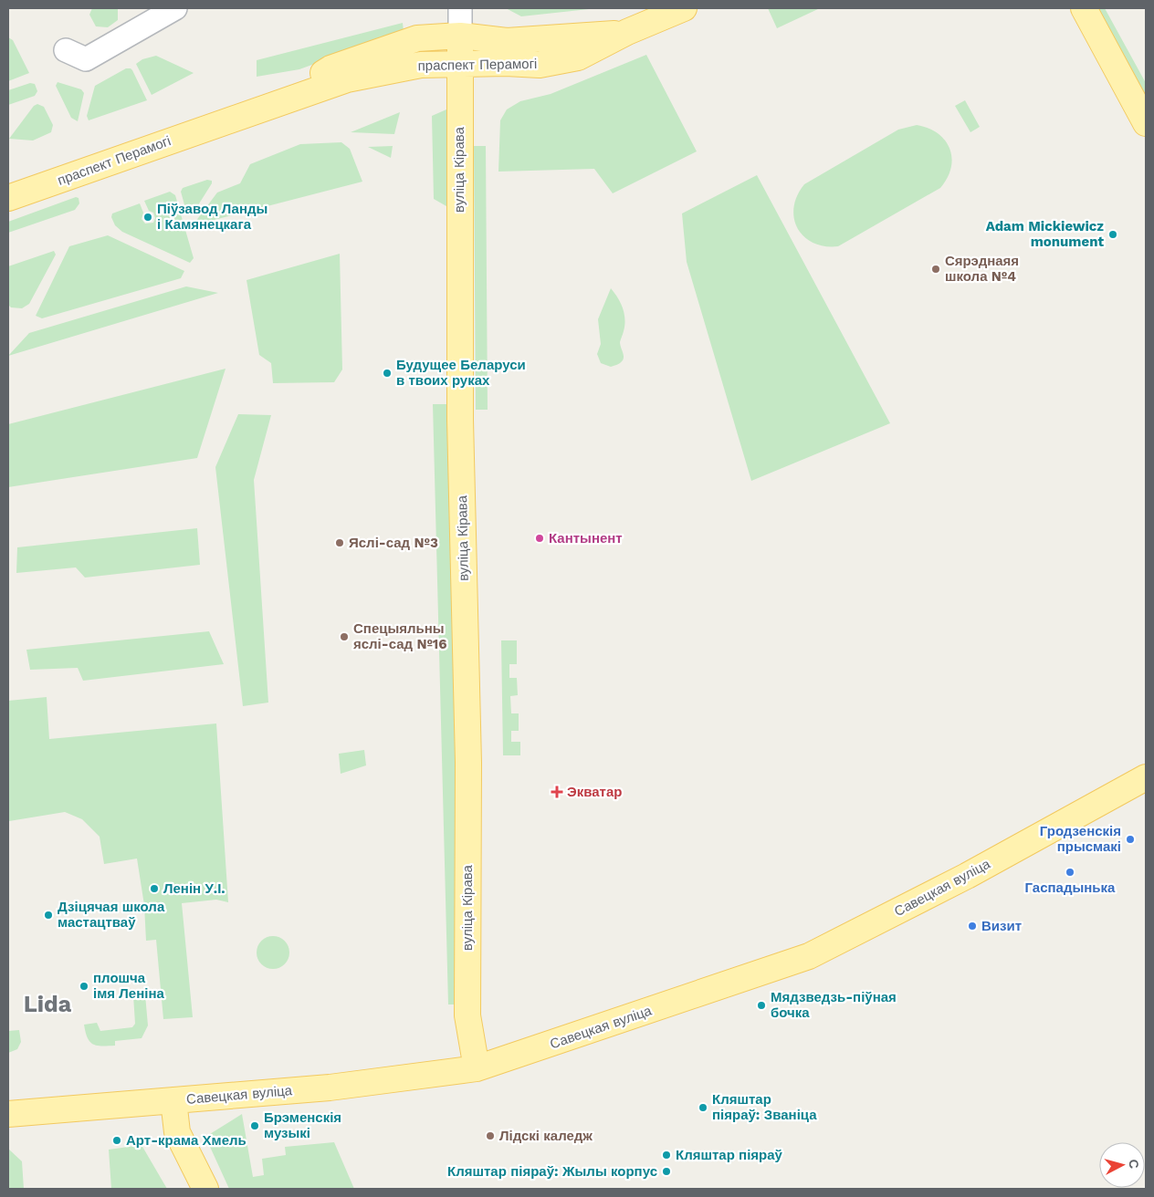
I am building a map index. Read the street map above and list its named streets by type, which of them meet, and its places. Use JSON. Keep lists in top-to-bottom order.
{
  "streets": {
    "main road": ["праспект Перамогі", "вуліца Кірава", "Савецкая вуліца"]
  },
  "crossings": [
    ["праспект Перамогі", "вуліца Кірава"],
    ["вуліца Кірава", "Савецкая вуліца"]
  ],
  "districts": ["Lida"],
  "places": {
    "other": [
      "Піўзавод Ланды і Камянецкага",
      "Adam Mickiewicz monument",
      "Сярэднаяя школа №4",
      "Будущее Беларуси в твоих руках",
      "Кантынент",
      "Яслі-сад №3",
      "Спецыяльны яслі-сад №16",
      "Гродзенскія прысмакі",
      "Гаспадынька",
      "Ленін У.І.",
      "Дзіцячая школа мастацтваў",
      "Визит",
      "плошча імя Леніна",
      "Мядзведзь-піўная бочка",
      "Кляштар піяраў: Званіца",
      "Брэменскія музыкі",
      "Лідскі каледж",
      "Арт-крама Хмель",
      "Кляштар піяраў",
      "Кляштар піяраў: Жылы корпус"
    ],
    "health": ["Экватар"]
  },
  "north": "right"
}
